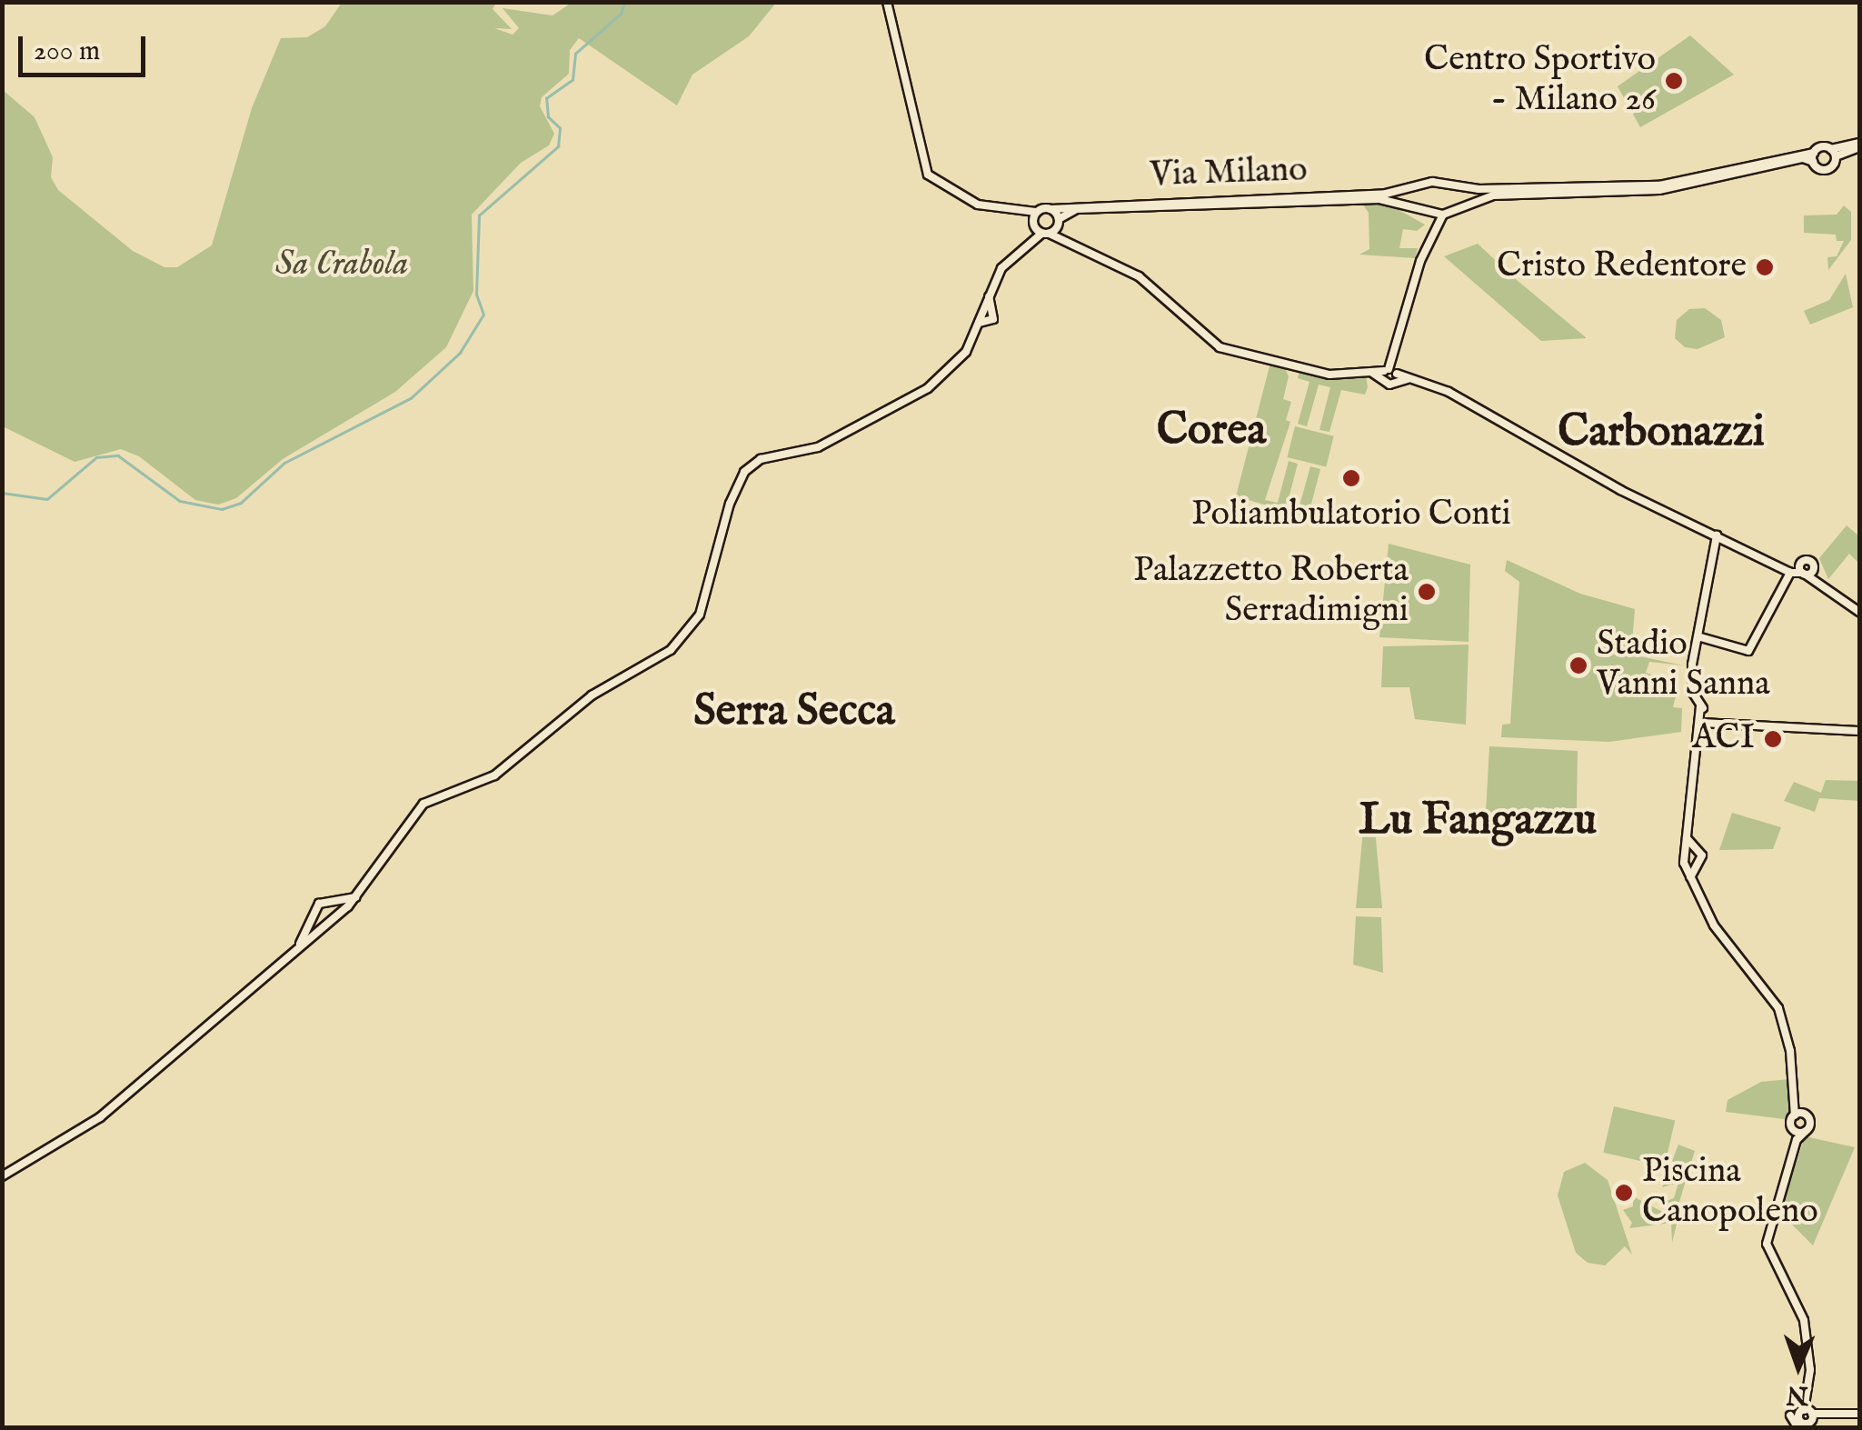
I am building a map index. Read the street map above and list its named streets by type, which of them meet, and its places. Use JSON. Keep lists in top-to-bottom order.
{
  "streets": {
    "main road": ["Via Milano"]
  },
  "districts": [
    "Corea",
    "Carbonazzi",
    "Serra Secca",
    "Lu Fangazzu"
  ],
  "parks": ["Sa Crabola"],
  "places": [
    "Centro Sportivo - Milano 26",
    "Cristo Redentore",
    "Poliambulatorio Conti",
    "Palazzetto Roberta Serradimigni",
    "Stadio Vanni Sanna",
    "ACI",
    "Piscina Canopoleno"
  ],
  "scale_bar": "200 m",
  "north": "bottom"
}
